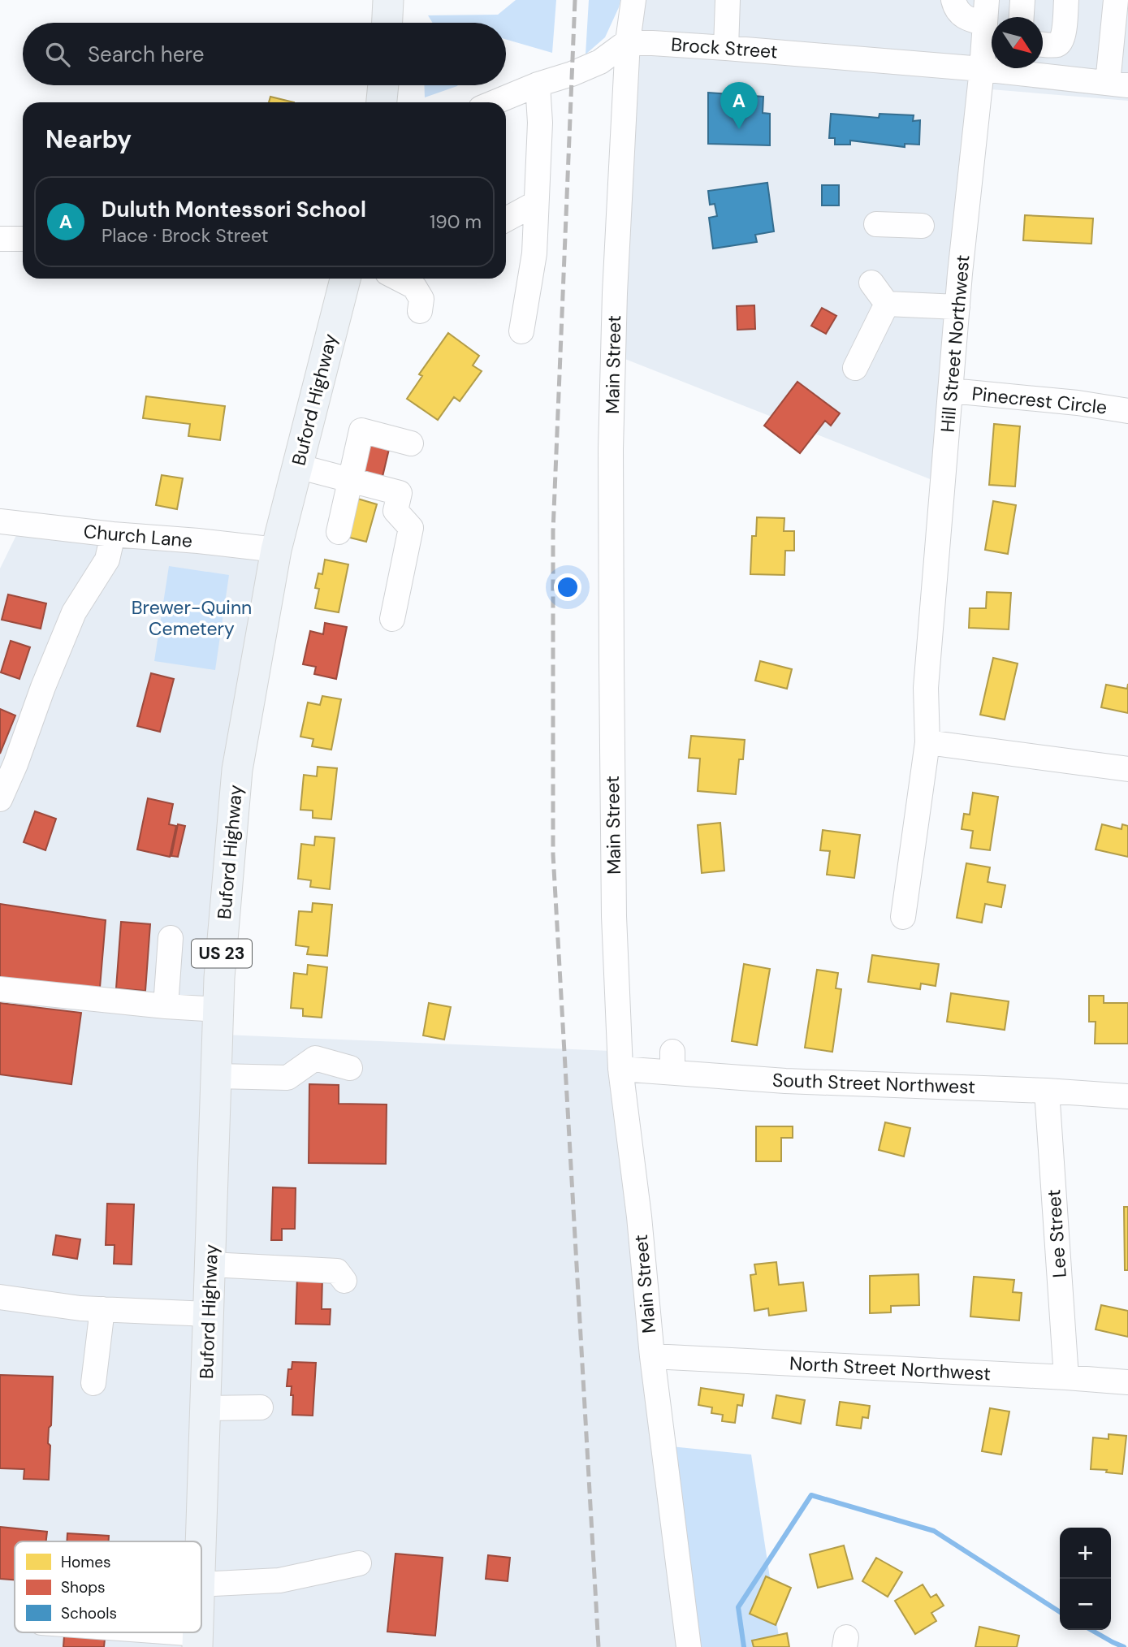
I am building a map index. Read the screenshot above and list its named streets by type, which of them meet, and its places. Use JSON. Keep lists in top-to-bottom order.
{
  "streets": {
    "main road": ["Buford Highway", "US 23"],
    "street": [
      "Brock Street",
      "Hill Street Northwest",
      "Main Street",
      "Pinecrest Circle",
      "Church Lane",
      "South Street Northwest",
      "Lee Street",
      "North Street Northwest"
    ]
  },
  "crossings": [
    ["Brock Street", "Hill Street Northwest"],
    ["Brock Street", "Main Street"],
    ["Hill Street Northwest", "Pinecrest Circle"],
    ["Main Street", "South Street Northwest"],
    ["Main Street", "North Street Northwest"],
    ["Buford Highway", "Church Lane"],
    ["South Street Northwest", "Lee Street"],
    ["Lee Street", "North Street Northwest"]
  ],
  "parks": ["Brewer-Quinn Cemetery"],
  "legend": ["Homes", "Shops", "Schools"],
  "north": "bottom right",
  "page": {
    "search": "Search here",
    "pins": "A",
    "heading": "Nearby",
    "list": [
      {
        "mark": "A",
        "name": "Duluth Montessori School",
        "note": "Place · Brock Street",
        "value": "190 m"
      }
    ],
    "map_buttons": ["+", "−"]
  }
}
